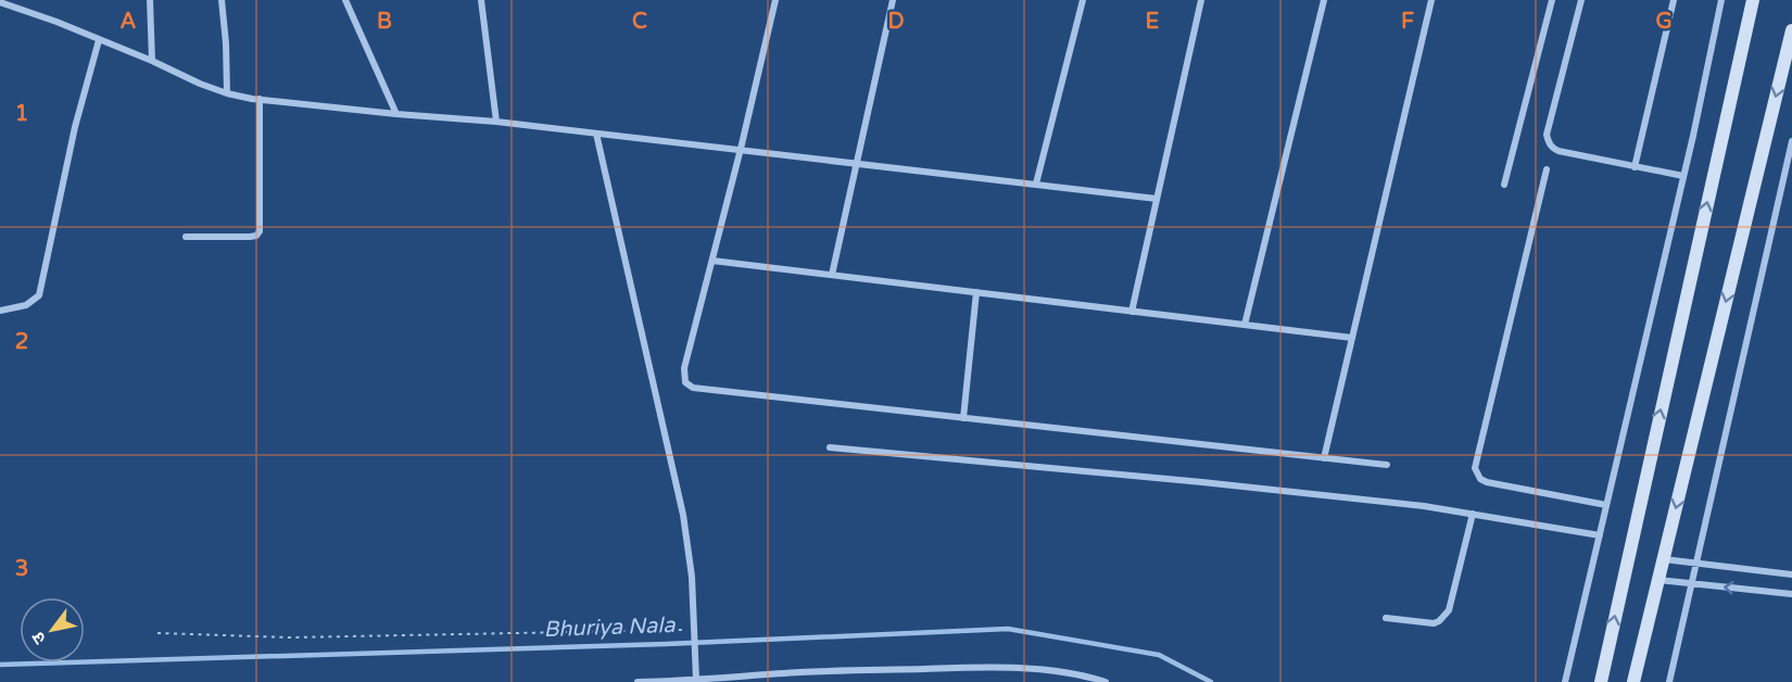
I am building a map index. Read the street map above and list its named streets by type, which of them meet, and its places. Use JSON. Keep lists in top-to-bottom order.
{
  "water": ["Bhuriya Nala"],
  "north": "bottom left",
  "grid": {
    "columns": [
      "A",
      "B",
      "C",
      "D",
      "E",
      "F",
      "G"
    ],
    "rows": ["1", "2", "3"]
  }
}
